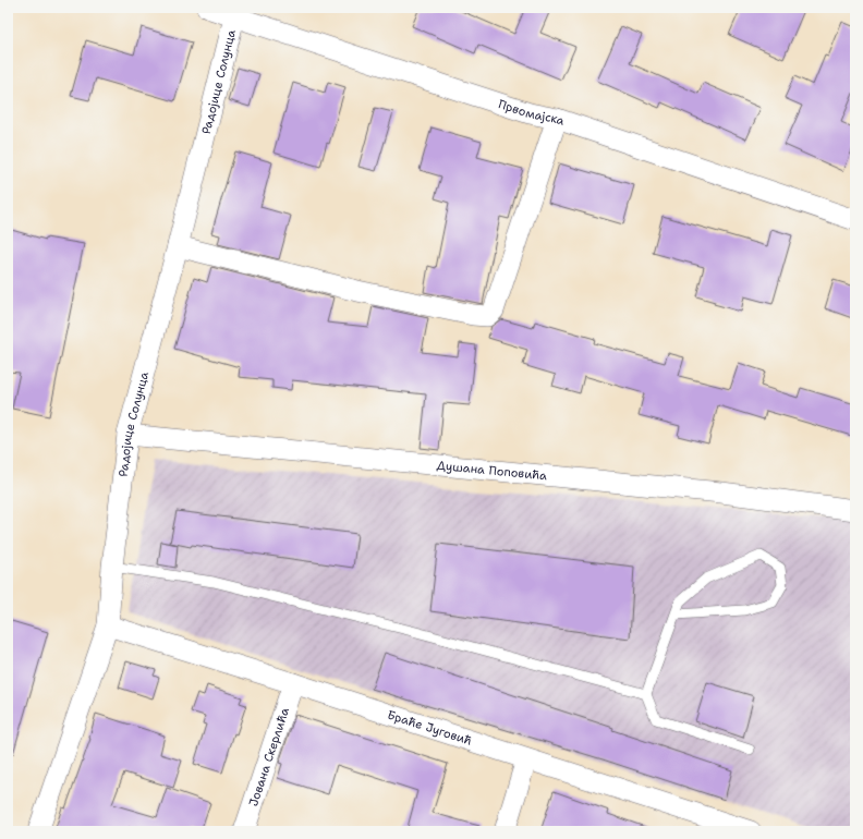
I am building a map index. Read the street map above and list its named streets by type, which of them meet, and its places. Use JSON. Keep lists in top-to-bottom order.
{
  "streets": {
    "street": [
      "Радојице Солунца",
      "Првомајска",
      "Душана Поповића",
      "Браће Југовић",
      "Јована Скерлића"
    ]
  },
  "crossings": [
    ["Радојице Солунца", "Првомајска"],
    ["Радојице Солунца", "Душана Поповића"],
    ["Радојице Солунца", "Браће Југовић"],
    ["Браће Југовић", "Јована Скерлића"]
  ]
}
